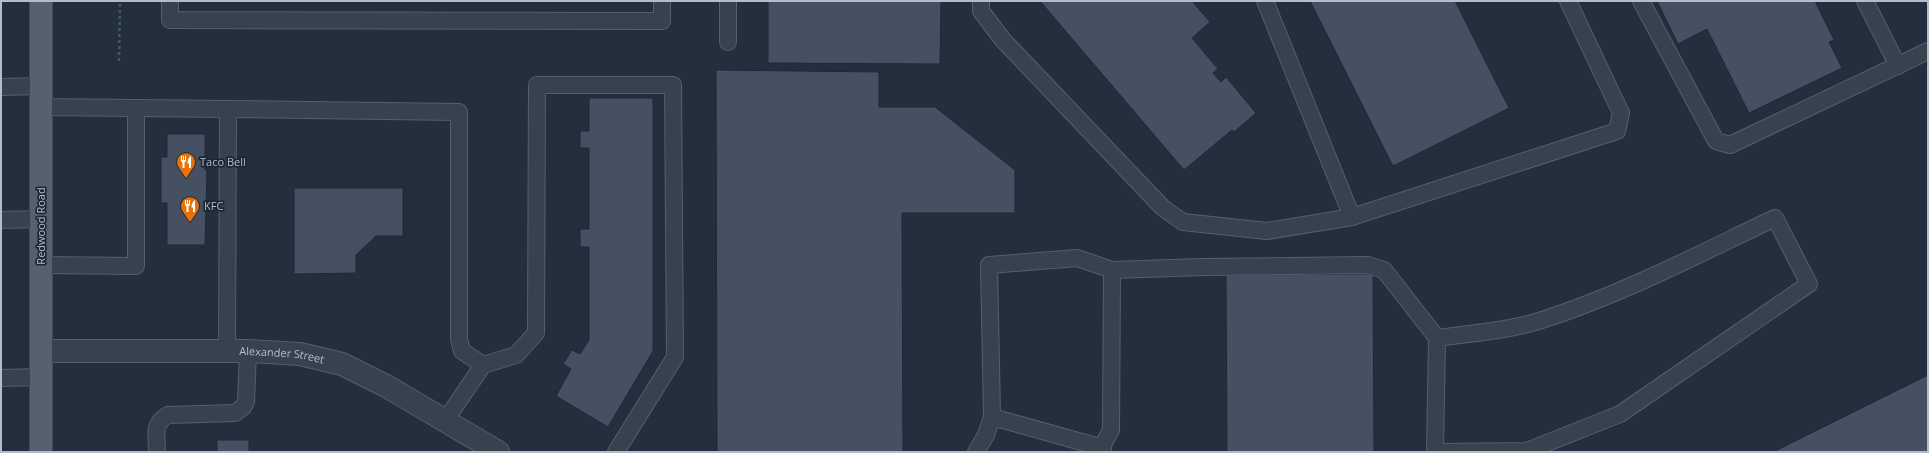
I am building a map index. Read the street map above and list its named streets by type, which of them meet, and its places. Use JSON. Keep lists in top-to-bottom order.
{
  "streets": {
    "main road": ["Redwood Road"],
    "street": ["Alexander Street"]
  },
  "crossings": [
    ["Redwood Road", "Alexander Street"]
  ],
  "places": {
    "restaurant": ["Taco Bell", "KFC"]
  }
}
